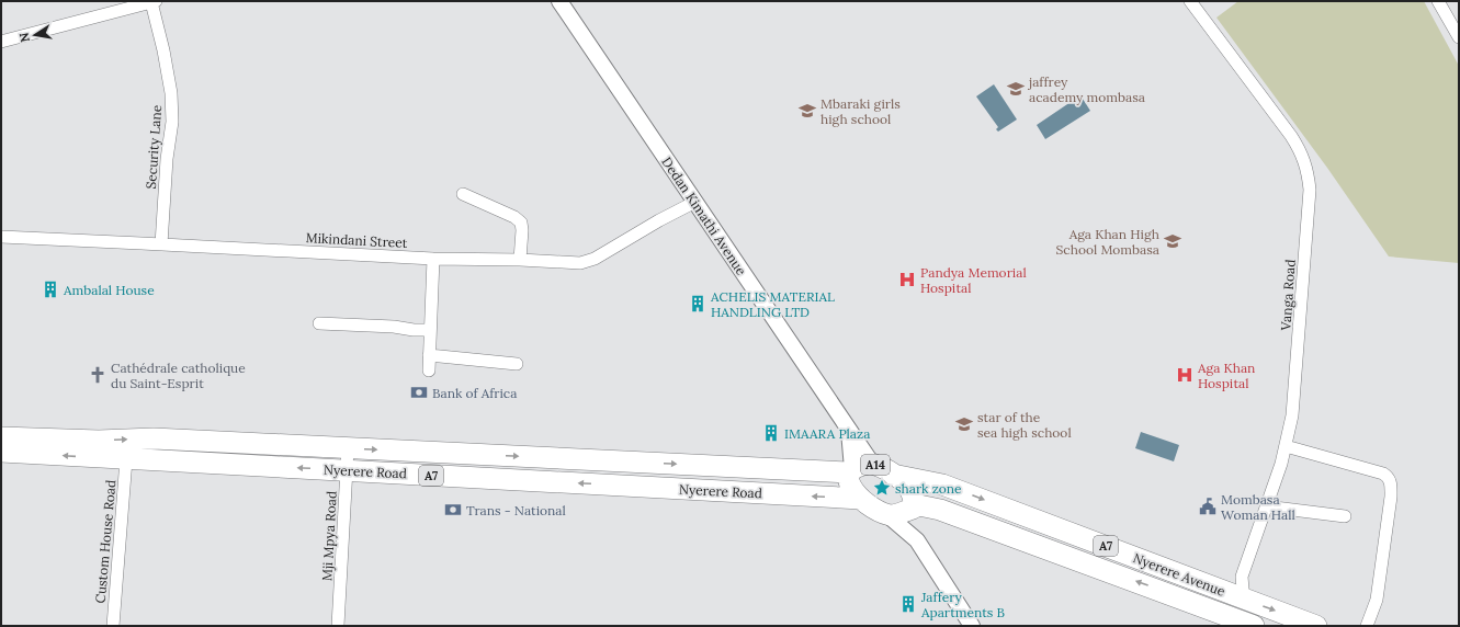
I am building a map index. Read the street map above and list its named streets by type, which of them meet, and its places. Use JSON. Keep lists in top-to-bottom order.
{
  "streets": {
    "highway": [
      "A14",
      "Nyerere Road",
      "A7",
      "Nyerere Avenue"
    ],
    "street": [
      "Security Lane",
      "Dedan Kimathi Avenue",
      "Mikindani Street",
      "Vanga Road",
      "Mji Mpya Road",
      "Custom House Road"
    ]
  },
  "crossings": [
    ["Security Lane", "Mikindani Street"],
    ["Dedan Kimathi Avenue", "Mikindani Street"],
    ["Dedan Kimathi Avenue", "A14"],
    ["Dedan Kimathi Avenue", "Nyerere Road"],
    ["Vanga Road", "Nyerere Avenue"],
    ["A14", "Nyerere Road"],
    ["A14", "Nyerere Avenue"],
    ["Nyerere Road", "Mji Mpya Road"],
    ["Nyerere Road", "Custom House Road"]
  ],
  "places": {
    "school or university": [
      "jaffrey academy mombasa",
      "Mbaraki girls high school",
      "Aga Khan High School Mombasa",
      "star of the sea high school"
    ],
    "hospital": ["Pandya Memorial Hospital", "Aga Khan Hospital"],
    "building": [
      "Ambalal House",
      "ACHELIS MATERIAL HANDLING LTD",
      "IMAARA Plaza",
      "Jaffery Apartments B"
    ],
    "church": ["Cathédrale catholique du Saint-Esprit"],
    "bank": ["Bank of Africa", "Trans - National"],
    "place": ["shark zone"],
    "public building": ["Mombasa Woman Hall"]
  },
  "north": "left"
}
